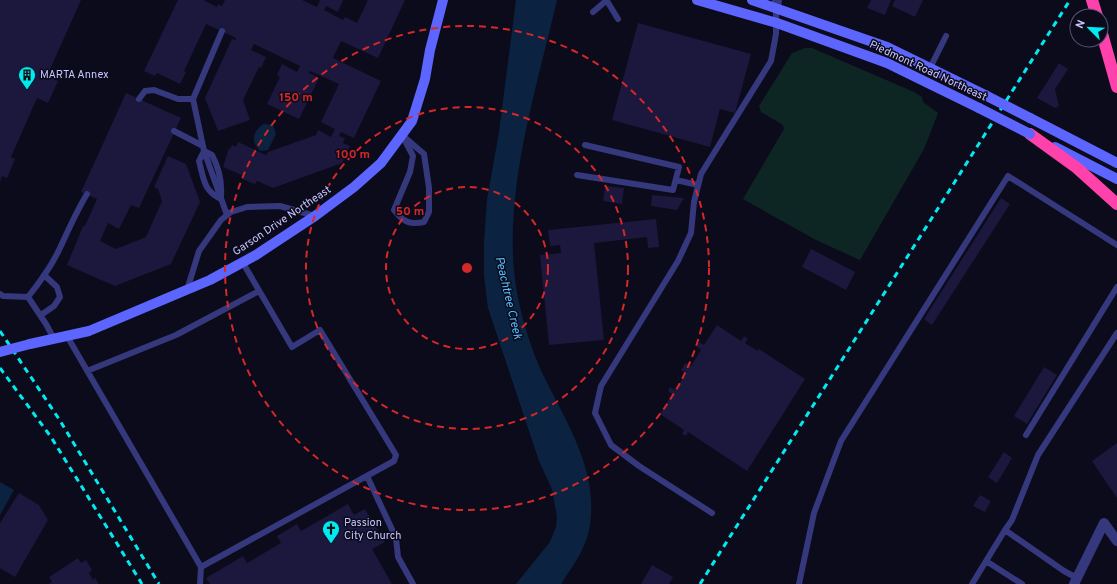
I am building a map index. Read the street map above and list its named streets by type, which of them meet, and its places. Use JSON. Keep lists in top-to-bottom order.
{
  "streets": {
    "main road": ["Piedmont Road Northeast", "Garson Drive Northeast"]
  },
  "water": ["Peachtree Creek"],
  "places": {
    "building": ["MARTA Annex"],
    "church": ["Passion City Church"]
  },
  "north": "top left",
  "rings": ["150 m", "100 m", "50 m"]
}
